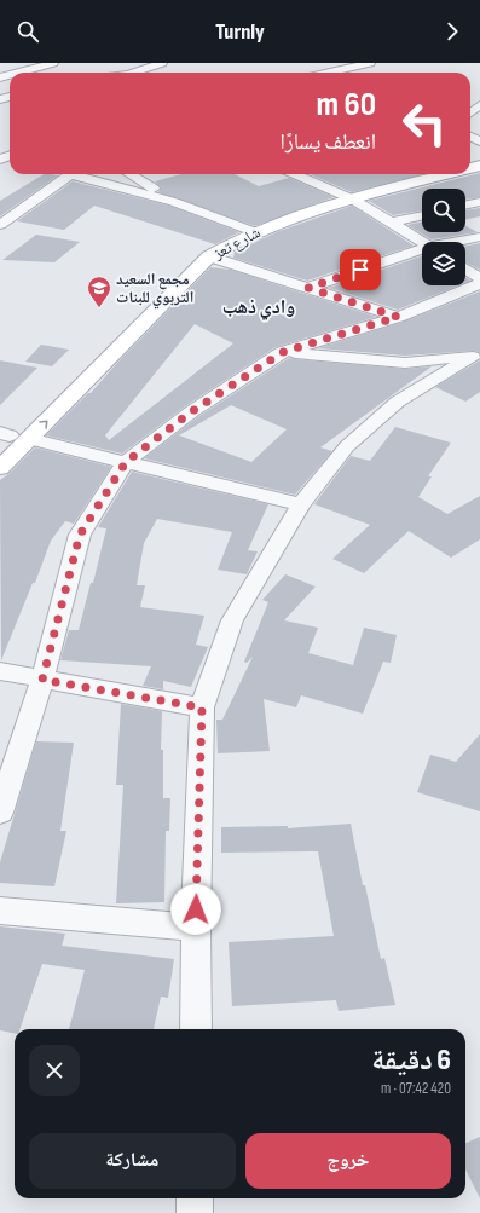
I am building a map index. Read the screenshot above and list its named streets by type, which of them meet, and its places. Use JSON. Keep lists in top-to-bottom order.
{
  "streets": {
    "main road": ["شارع تعز"]
  },
  "districts": ["وادي ذهب"],
  "places": {
    "school or university": ["مجمع السعيد التربوي للبنات"]
  },
  "page": {
    "header": "Turnly",
    "turn": ["60 m", "انعطف يسارًا"],
    "heading": ["6 دقيقة", "420 m · 07:42"],
    "buttons": ["خروج", "مشاركة"]
  }
}
